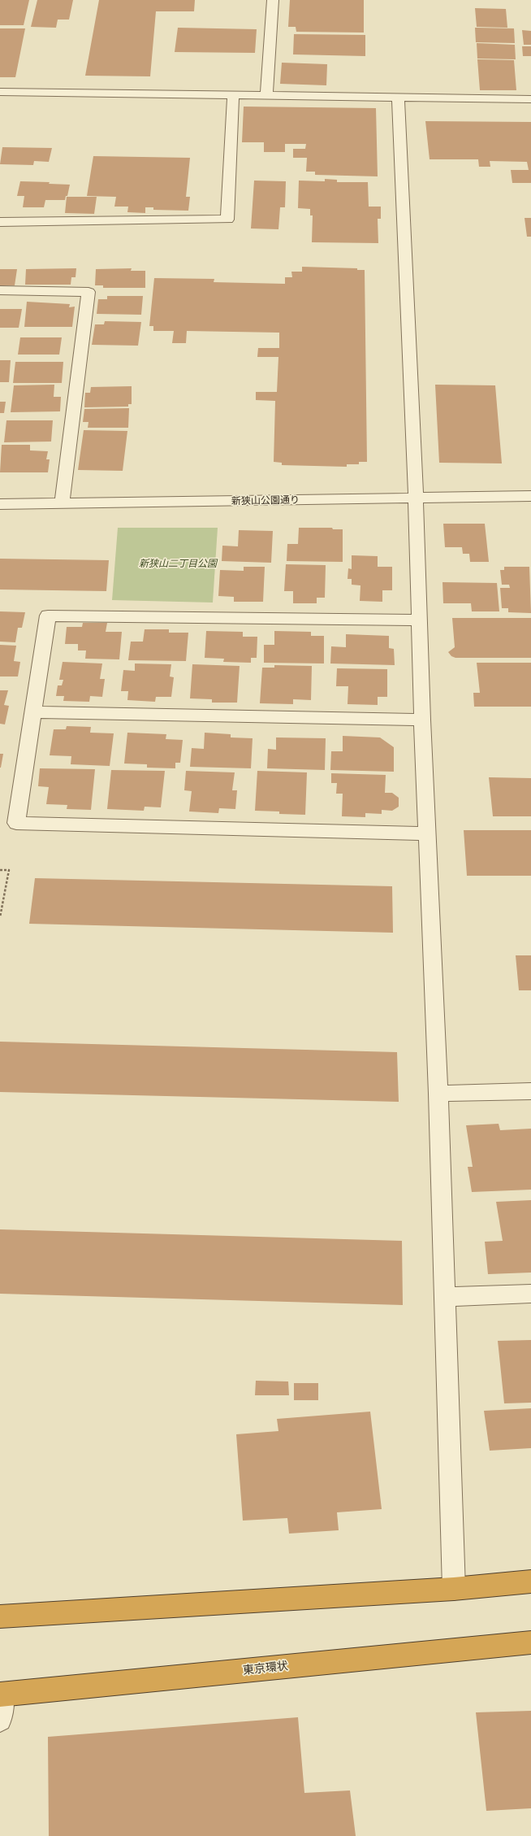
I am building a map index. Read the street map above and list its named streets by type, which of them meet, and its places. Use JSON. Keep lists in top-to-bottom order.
{
  "streets": {
    "highway": ["東京環状"],
    "street": ["新狭山公園通り"]
  },
  "parks": ["新狭山二丁目公園"]
}
